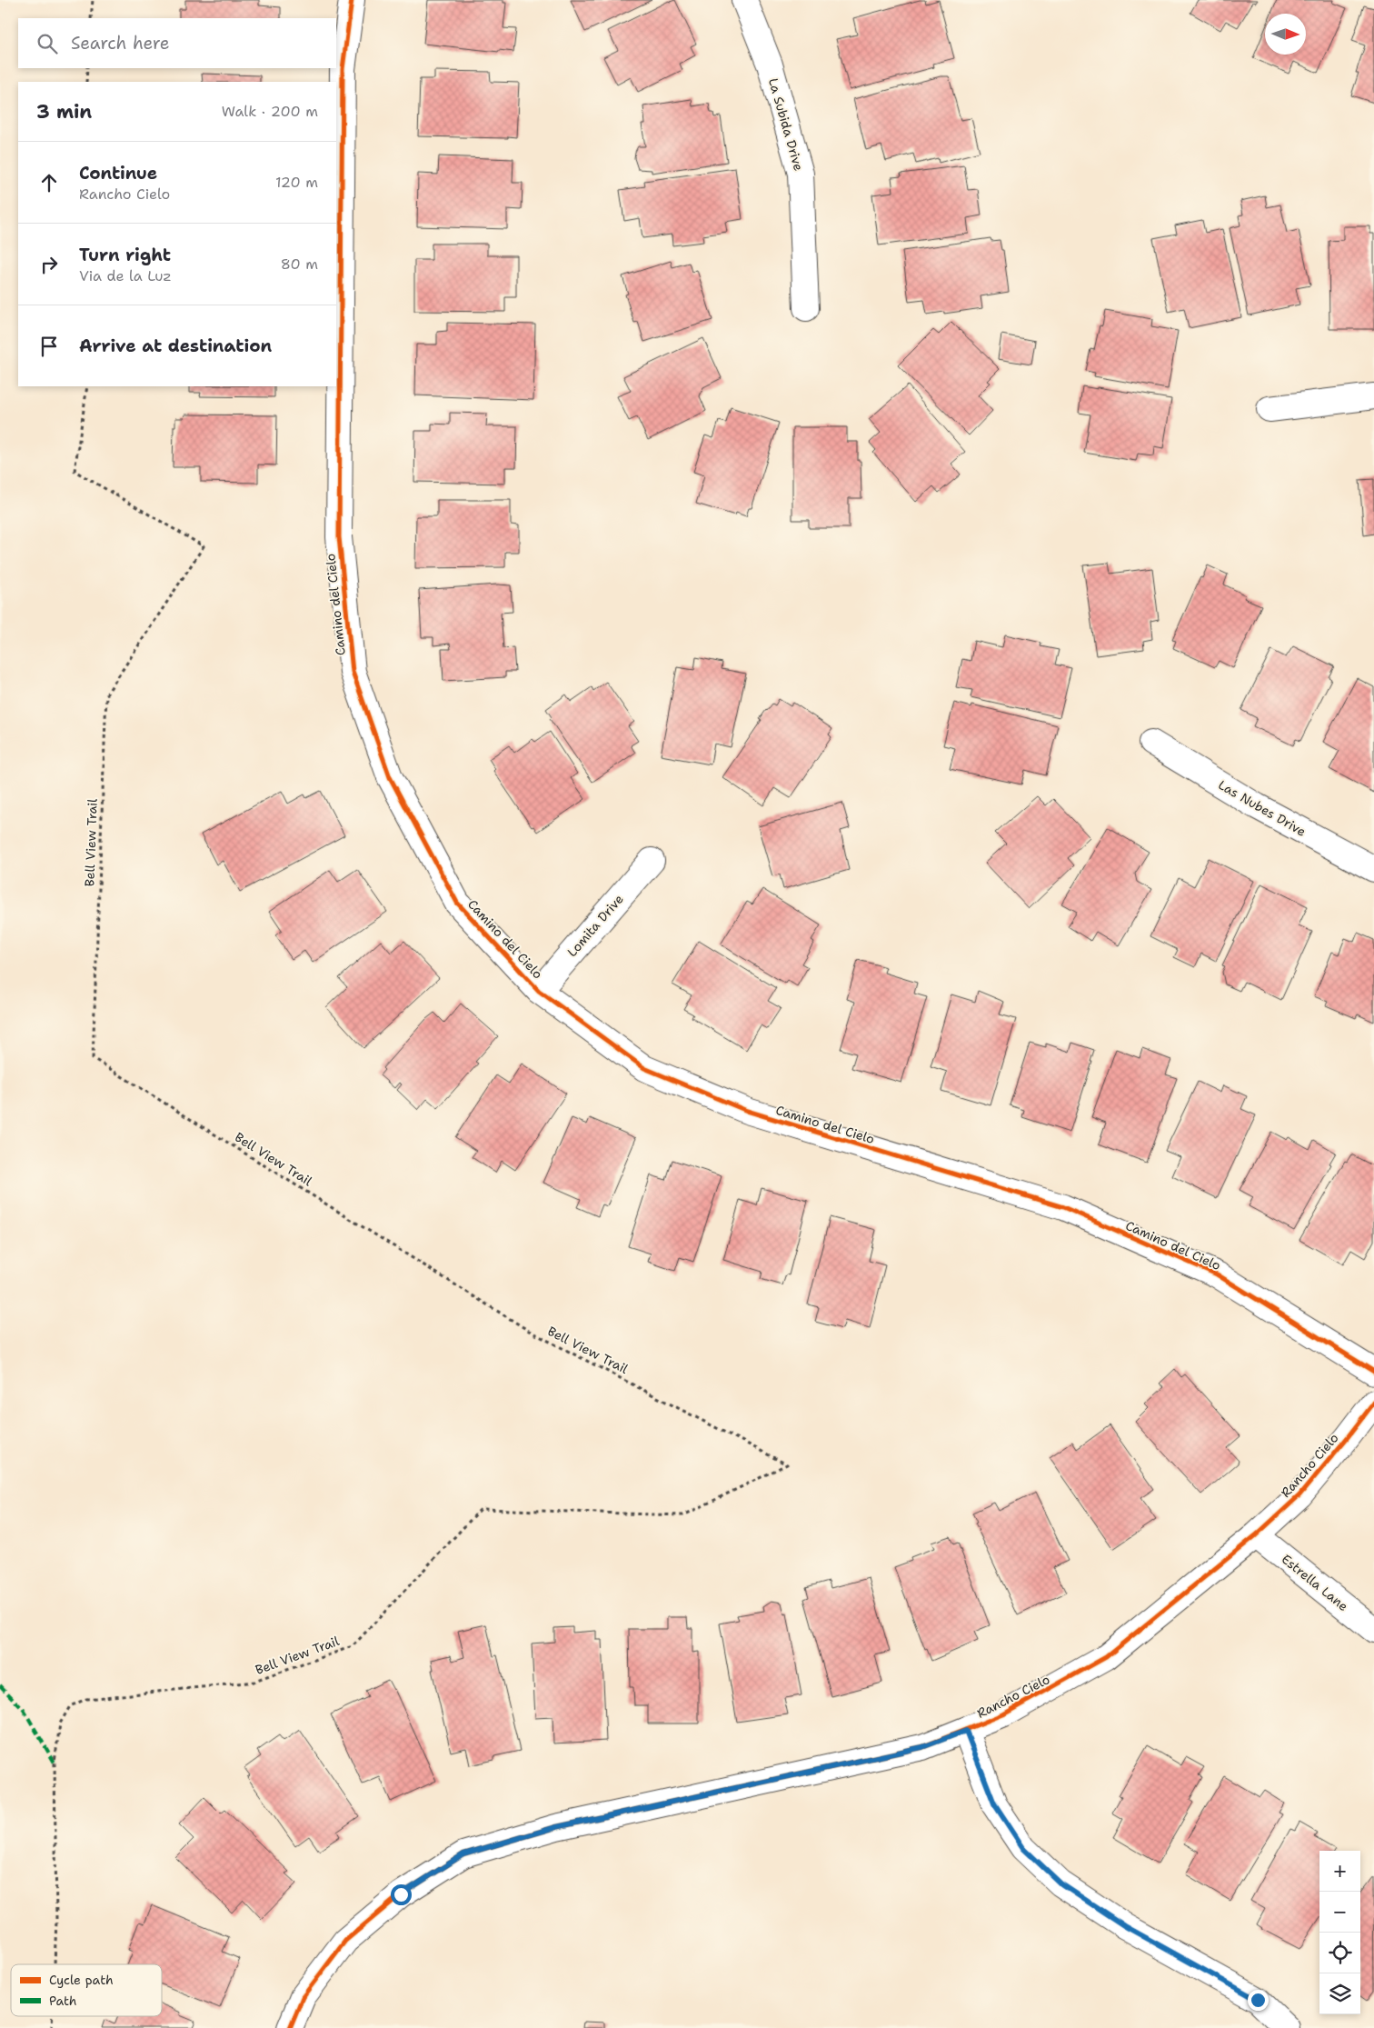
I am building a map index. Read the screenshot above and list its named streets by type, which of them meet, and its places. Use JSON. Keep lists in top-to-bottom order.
{
  "streets": {
    "street": [
      "La Subida Drive",
      "Camino del Cielo",
      "Las Nubes Drive",
      "Lomita Drive",
      "Rancho Cielo",
      "Estrella Lane"
    ],
    "path": ["Bell View Trail"]
  },
  "crossings": [
    ["Camino del Cielo", "Lomita Drive"],
    ["Rancho Cielo", "Estrella Lane"]
  ],
  "legend": ["Cycle path", "Path"],
  "north": "right",
  "page": {
    "search": "Search here",
    "heading": ["3 min", "Walk · 200 m"],
    "list": [
      ["Continue", "Rancho Cielo", "120 m"],
      ["Turn right", "Via de la Luz", "80 m"],
      "Arrive at destination"
    ],
    "map_buttons": ["+", "−"]
  }
}
